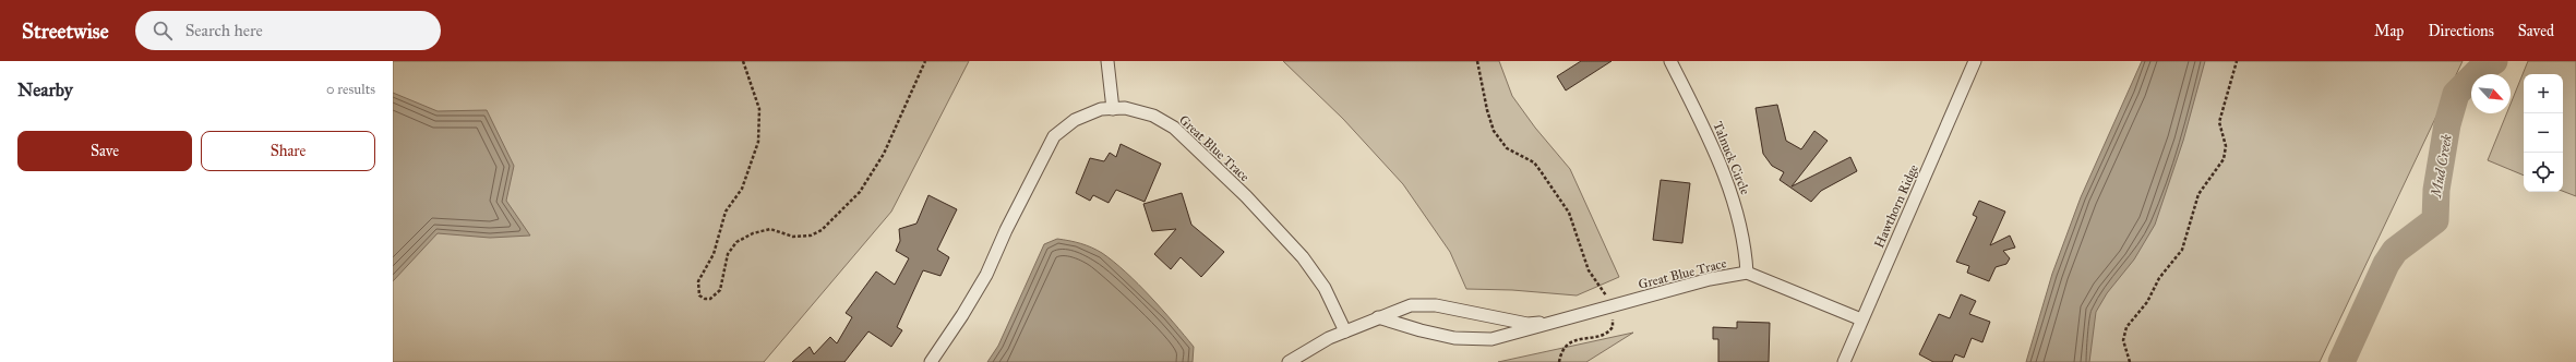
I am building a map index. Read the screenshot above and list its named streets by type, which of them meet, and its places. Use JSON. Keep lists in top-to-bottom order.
{
  "streets": {
    "street": ["Great Blue Trace", "Talnuck Circle", "Hawthorn Ridge"]
  },
  "crossings": [
    ["Great Blue Trace", "Talnuck Circle"],
    ["Great Blue Trace", "Hawthorn Ridge"]
  ],
  "water": ["Mud Creek"],
  "north": "bottom right",
  "page": {
    "header": "Streetwise",
    "search": "Search here",
    "nav": ["Map", "Directions", "Saved"],
    "heading": ["Nearby", "0 results"],
    "map_buttons": ["+", "−"],
    "buttons": ["Save", "Share"]
  }
}
